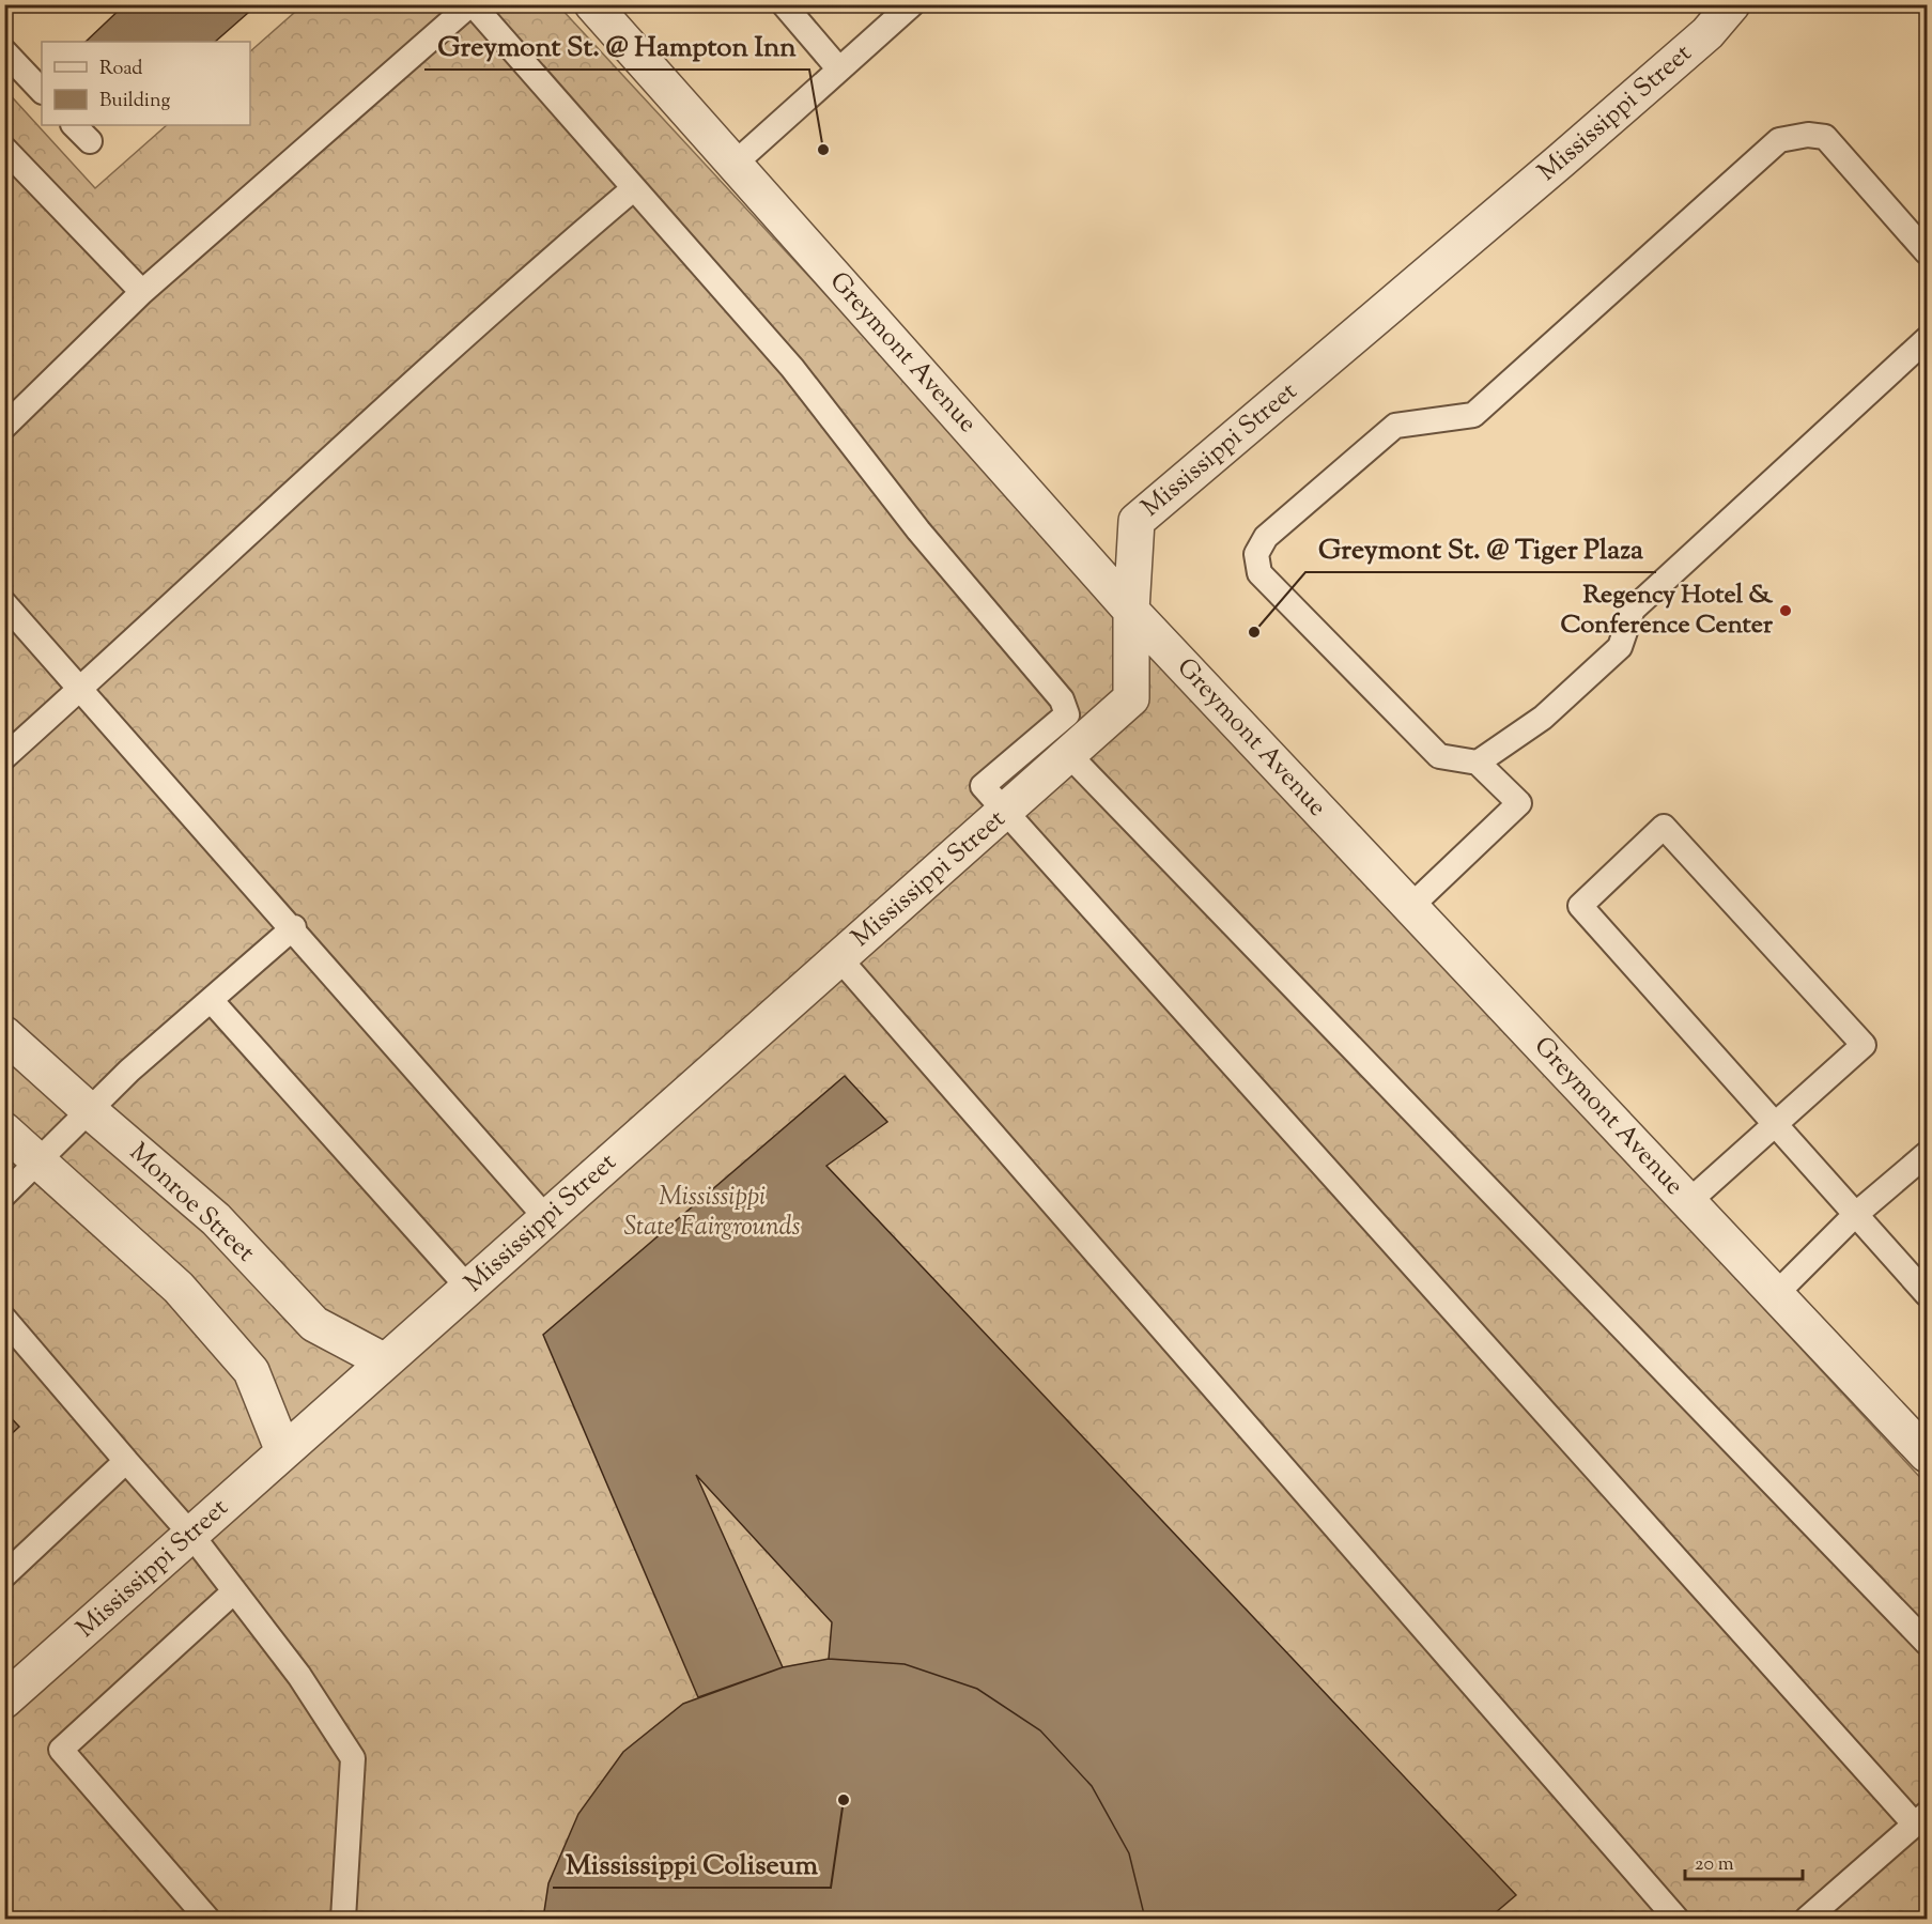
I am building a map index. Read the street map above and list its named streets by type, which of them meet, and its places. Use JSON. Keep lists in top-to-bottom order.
{
  "streets": {
    "street": ["Mississippi Street", "Greymont Avenue", "Monroe Street"]
  },
  "crossings": [
    ["Mississippi Street", "Greymont Avenue"],
    ["Mississippi Street", "Monroe Street"]
  ],
  "parks": ["Mississippi State Fairgrounds"],
  "places": [
    "Greymont St. @ Hampton Inn",
    "Regency Hotel & Conference Center",
    "Greymont St. @ Tiger Plaza",
    "Mississippi Coliseum"
  ],
  "legend": ["Road", "Building"],
  "scale_bar": "20 m"
}
